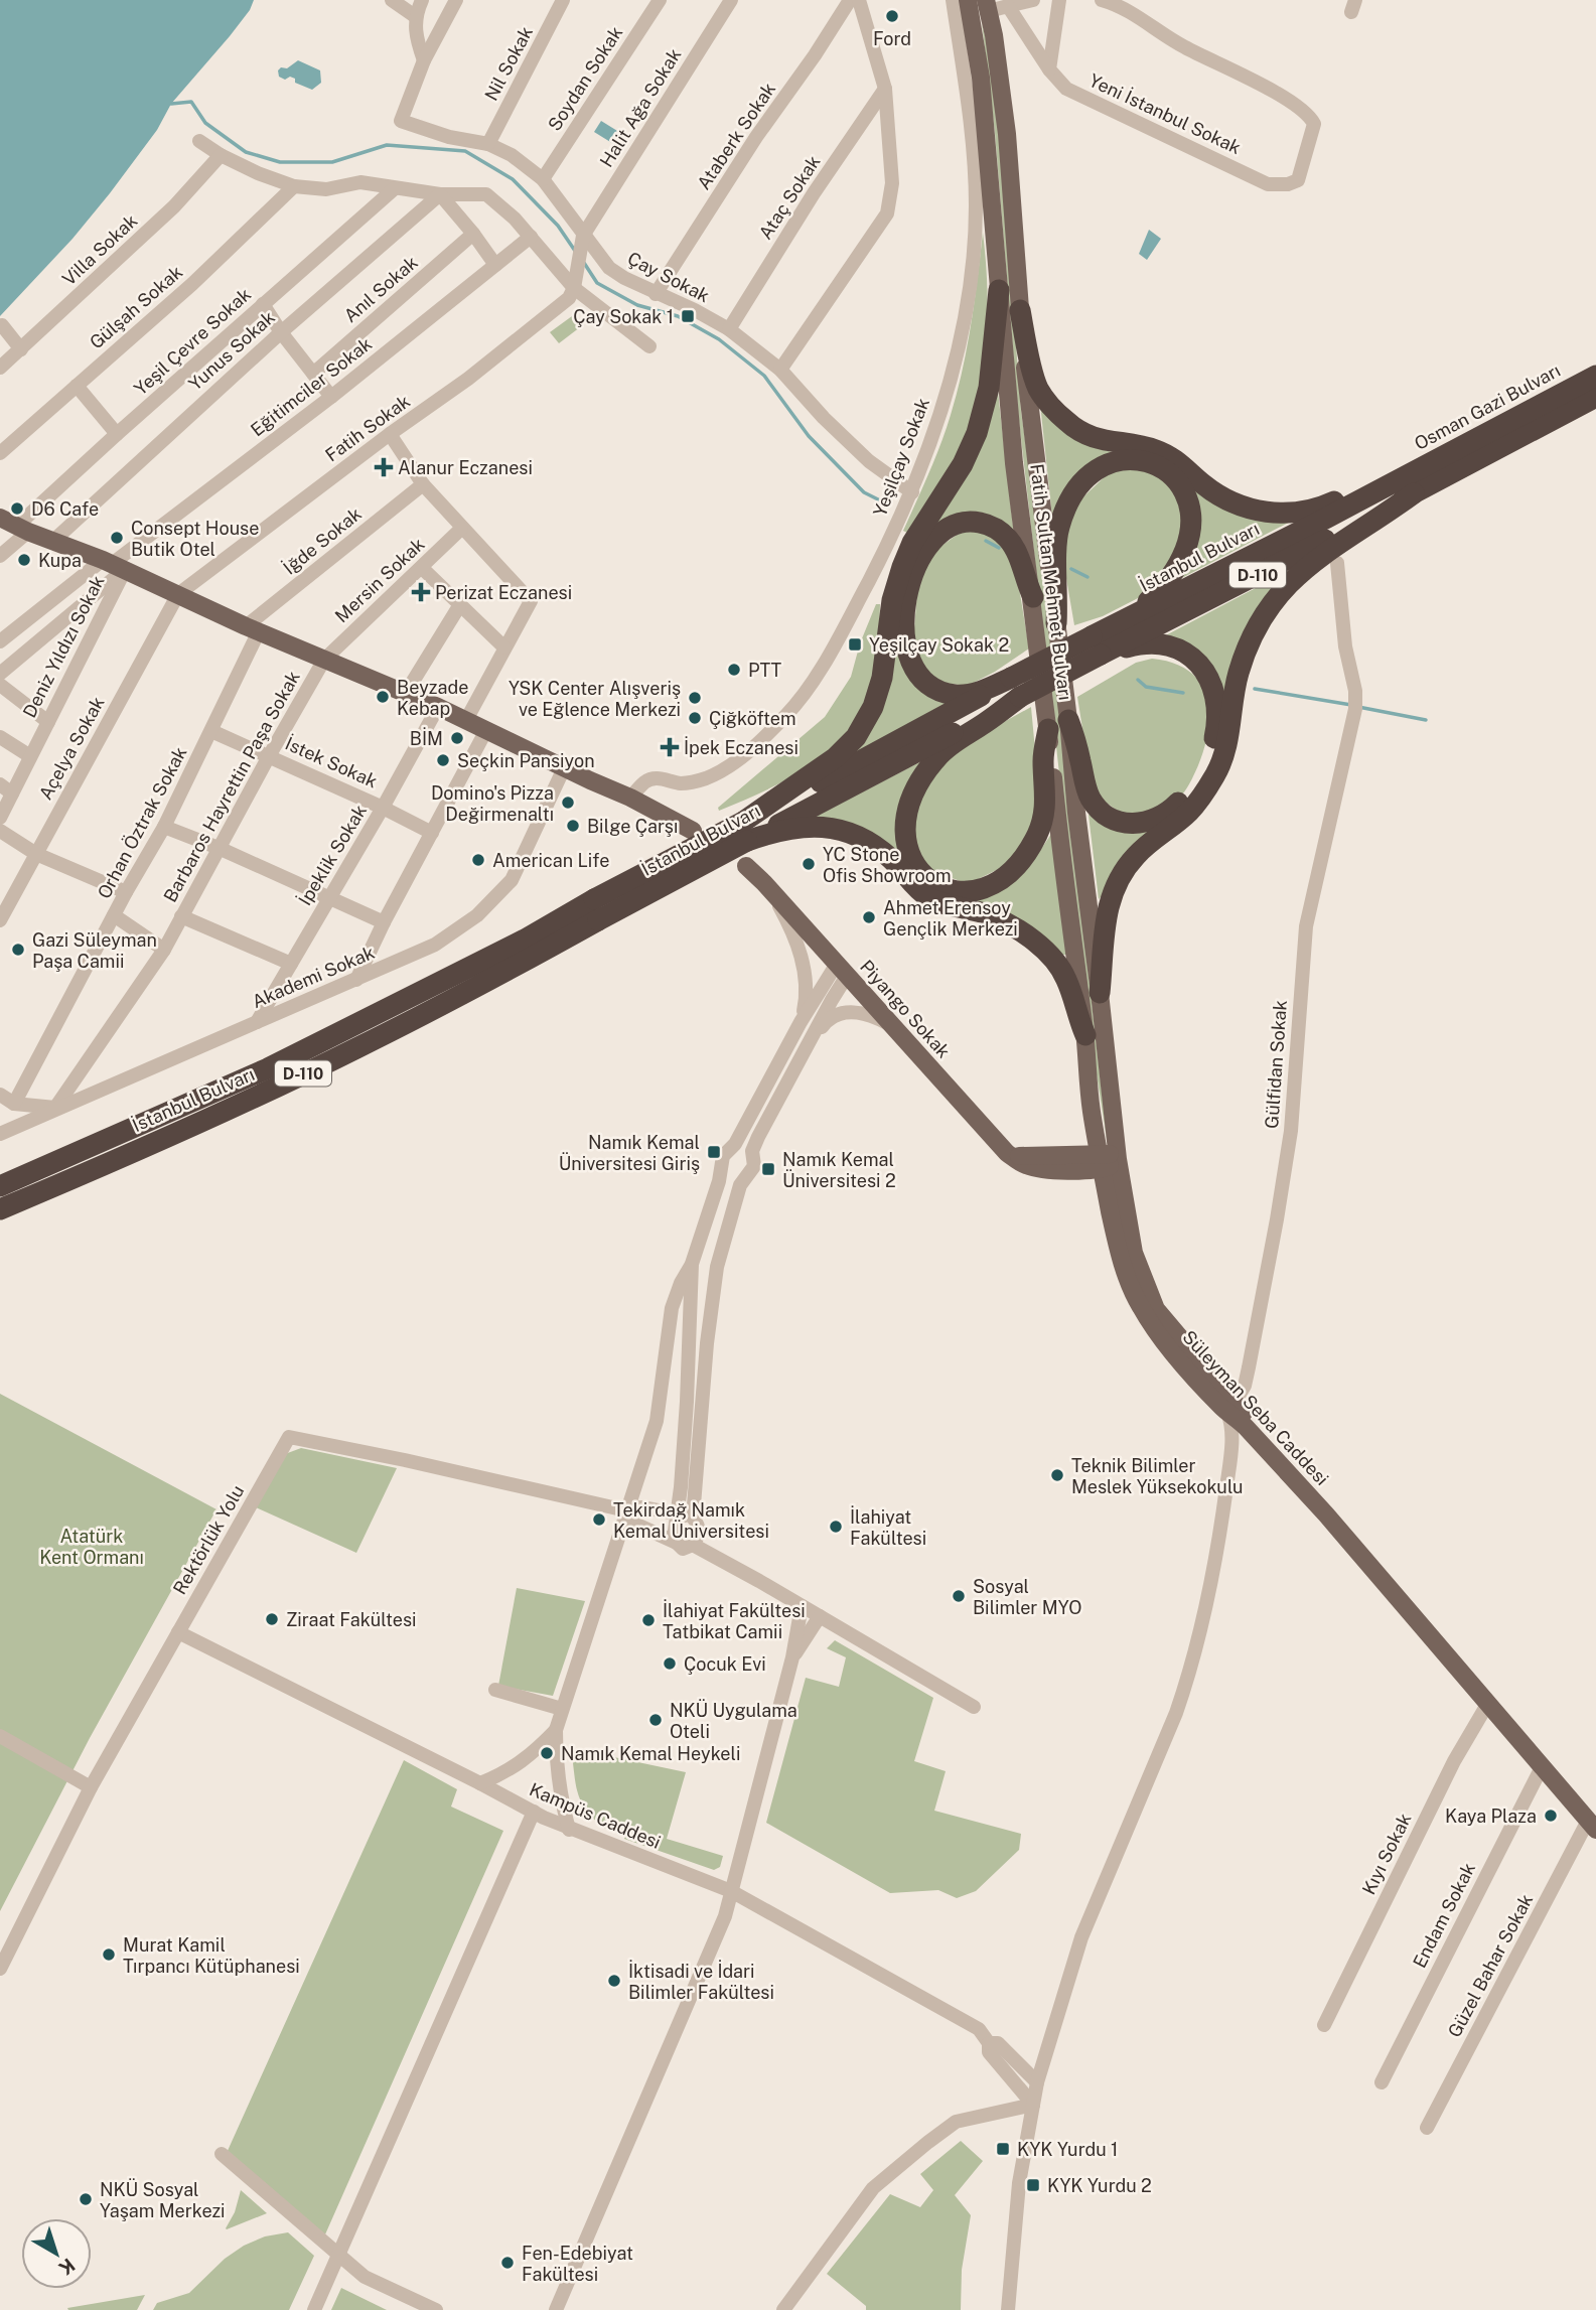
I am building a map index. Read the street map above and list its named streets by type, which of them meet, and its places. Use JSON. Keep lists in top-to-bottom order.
{
  "streets": {
    "highway": ["Osman Gazi Bulvarı", "İstanbul Bulvarı", "D-110"],
    "main road": ["Fatih Sultan Mehmet Bulvarı", "Piyango Sokak", "Süleyman Seba Caddesi"],
    "street": [
      "Nil Sokak",
      "Soydan Sokak",
      "Halit Ağa Sokak",
      "Yeni İstanbul Sokak",
      "Ataberk Sokak",
      "Ataç Sokak",
      "Villa Sokak",
      "Çay Sokak",
      "Anıl Sokak",
      "Gülşah Sokak",
      "Yeşil Çevre Sokak",
      "Yunus Sokak",
      "Eğitimciler Sokak",
      "Fatih Sokak",
      "Yeşilçay Sokak",
      "İğde Sokak",
      "Mersin Sokak",
      "Deniz Yıldızı Sokak",
      "Açelya Sokak",
      "İstek Sokak",
      "Barbaros Hayrettin Paşa Sokak",
      "Orhan Öztrak Sokak",
      "İpeklik Sokak",
      "Akademi Sokak",
      "Gülfidan Sokak",
      "Rektörlük Yolu",
      "Kampüs Caddesi",
      "Kıyı Sokak",
      "Endam Sokak",
      "Güzel Bahar Sokak"
    ]
  },
  "crossings": [
    ["Nil Sokak", "Çay Sokak"],
    ["Soydan Sokak", "Çay Sokak"],
    ["Halit Ağa Sokak", "Çay Sokak"],
    ["Ataberk Sokak", "Çay Sokak"],
    ["Ataç Sokak", "Çay Sokak"],
    ["Çay Sokak", "Yeşilçay Sokak"],
    ["Eğitimciler Sokak", "Deniz Yıldızı Sokak"],
    ["Osman Gazi Bulvarı", "İstanbul Bulvarı"],
    ["Osman Gazi Bulvarı", "D-110"],
    ["Fatih Sokak", "Açelya Sokak"],
    ["İğde Sokak", "Orhan Öztrak Sokak"],
    ["İstanbul Bulvarı", "D-110"],
    ["Mersin Sokak", "Barbaros Hayrettin Paşa Sokak"],
    ["Fatih Sultan Mehmet Bulvarı", "Piyango Sokak"],
    ["Fatih Sultan Mehmet Bulvarı", "Süleyman Seba Caddesi"],
    ["İstek Sokak", "Barbaros Hayrettin Paşa Sokak"],
    ["İstek Sokak", "Orhan Öztrak Sokak"],
    ["İstek Sokak", "İpeklik Sokak"],
    ["Barbaros Hayrettin Paşa Sokak", "Akademi Sokak"],
    ["İpeklik Sokak", "Akademi Sokak"],
    ["Piyango Sokak", "Süleyman Seba Caddesi"],
    ["Gülfidan Sokak", "Süleyman Seba Caddesi"],
    ["Süleyman Seba Caddesi", "Kıyı Sokak"],
    ["Süleyman Seba Caddesi", "Endam Sokak"],
    ["Süleyman Seba Caddesi", "Güzel Bahar Sokak"],
    ["Rektörlük Yolu", "Kampüs Caddesi"]
  ],
  "parks": ["Atatürk Kent Ormanı"],
  "places": {
    "other": [
      "Ford",
      "D6 Cafe",
      "Consept House Butik Otel",
      "Kupa",
      "PTT",
      "Beyzade Kebap",
      "YSK Center Alışveriş ve Eğlence Merkezi",
      "Çiğköftem",
      "BİM",
      "Seçkin Pansiyon",
      "Domino's Pizza Değirmenaltı",
      "Bilge Çarşı",
      "American Life",
      "YC Stone Ofis Showroom",
      "Ahmet Erensoy Gençlik Merkezi",
      "Gazi Süleyman Paşa Camii",
      "Teknik Bilimler Meslek Yüksekokulu",
      "Tekirdağ Namık Kemal Üniversitesi",
      "İlahiyat Fakültesi",
      "Sosyal Bilimler MYO",
      "Ziraat Fakültesi",
      "İlahiyat Fakültesi Tatbikat Camii",
      "Çocuk Evi",
      "NKÜ Uygulama Oteli",
      "Namık Kemal Heykeli",
      "Kaya Plaza",
      "Murat Kamil Tırpancı Kütüphanesi",
      "İktisadi ve İdari Bilimler Fakültesi",
      "NKÜ Sosyal Yaşam Merkezi",
      "Fen-Edebiyat Fakültesi"
    ],
    "transit": [
      "Çay Sokak 1",
      "Yeşilçay Sokak 2",
      "Namık Kemal Üniversitesi Giriş",
      "Namık Kemal Üniversitesi 2",
      "KYK Yurdu 1",
      "KYK Yurdu 2"
    ],
    "health": ["Alanur Eczanesi", "Perizat Eczanesi", "İpek Eczanesi"]
  },
  "north": "bottom right"
}
